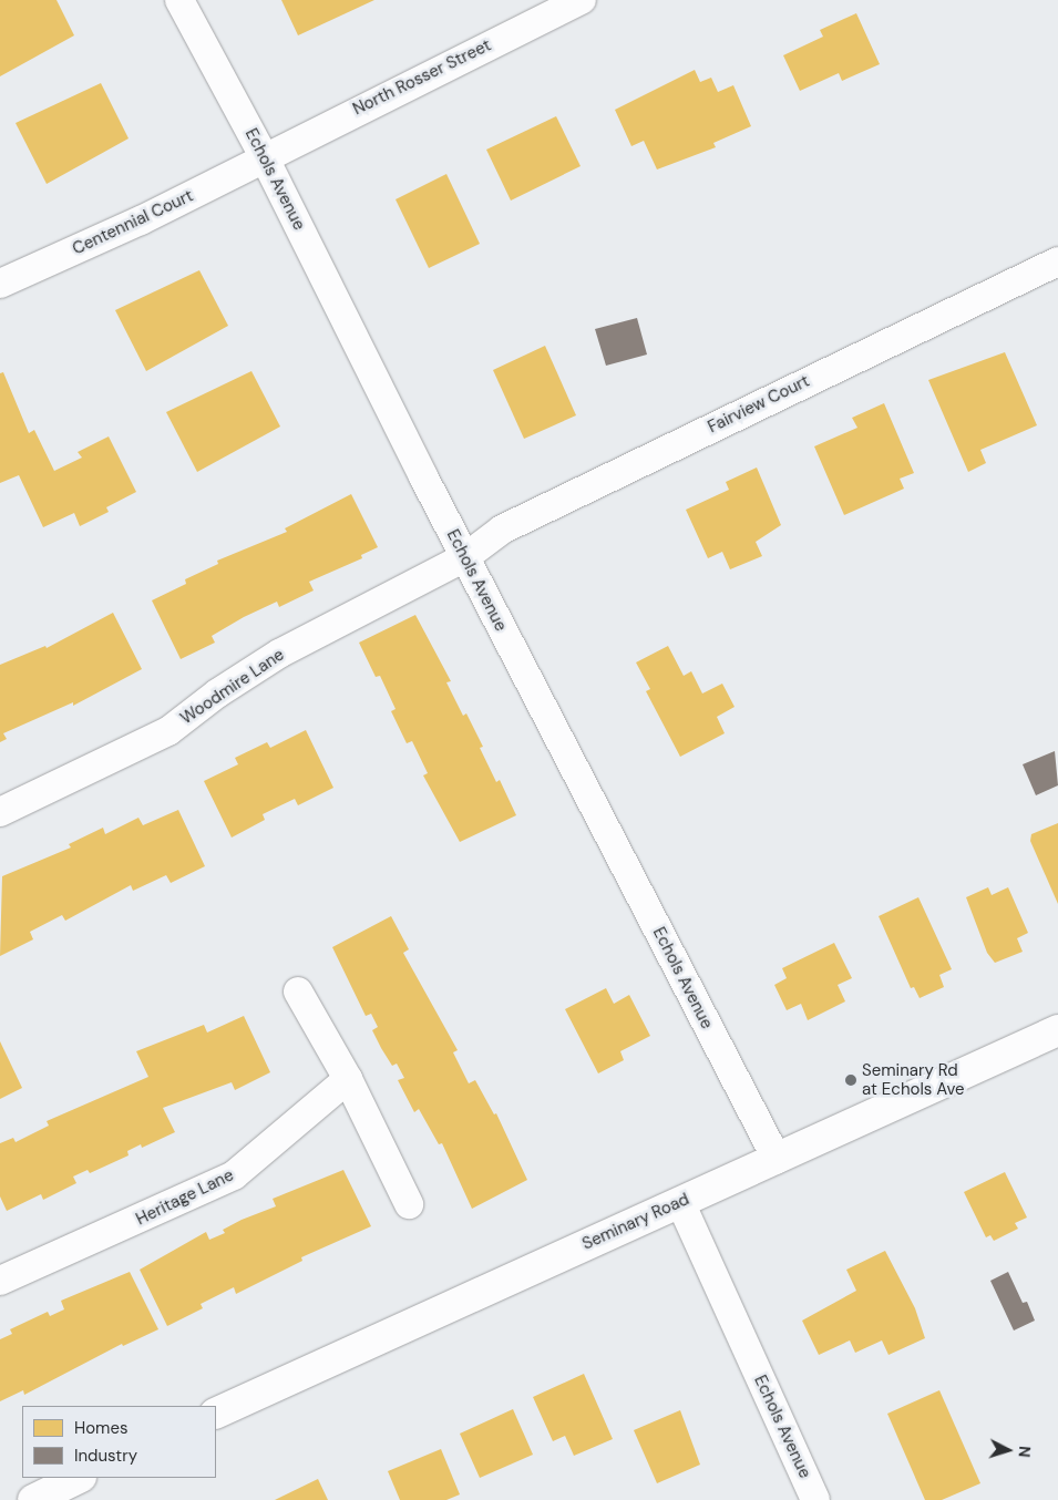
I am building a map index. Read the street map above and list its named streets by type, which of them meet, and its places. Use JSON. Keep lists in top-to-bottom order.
{
  "streets": {
    "main road": ["Seminary Road"],
    "street": [
      "North Rosser Street",
      "Echols Avenue",
      "Centennial Court",
      "Fairview Court",
      "Woodmire Lane",
      "Heritage Lane"
    ]
  },
  "crossings": [
    ["North Rosser Street", "Echols Avenue"],
    ["North Rosser Street", "Centennial Court"],
    ["Echols Avenue", "Centennial Court"],
    ["Echols Avenue", "Fairview Court"],
    ["Echols Avenue", "Woodmire Lane"],
    ["Echols Avenue", "Seminary Road"],
    ["Fairview Court", "Woodmire Lane"]
  ],
  "places": ["Seminary Rd at Echols Ave"],
  "legend": ["Homes", "Industry"],
  "north": "right"
}
